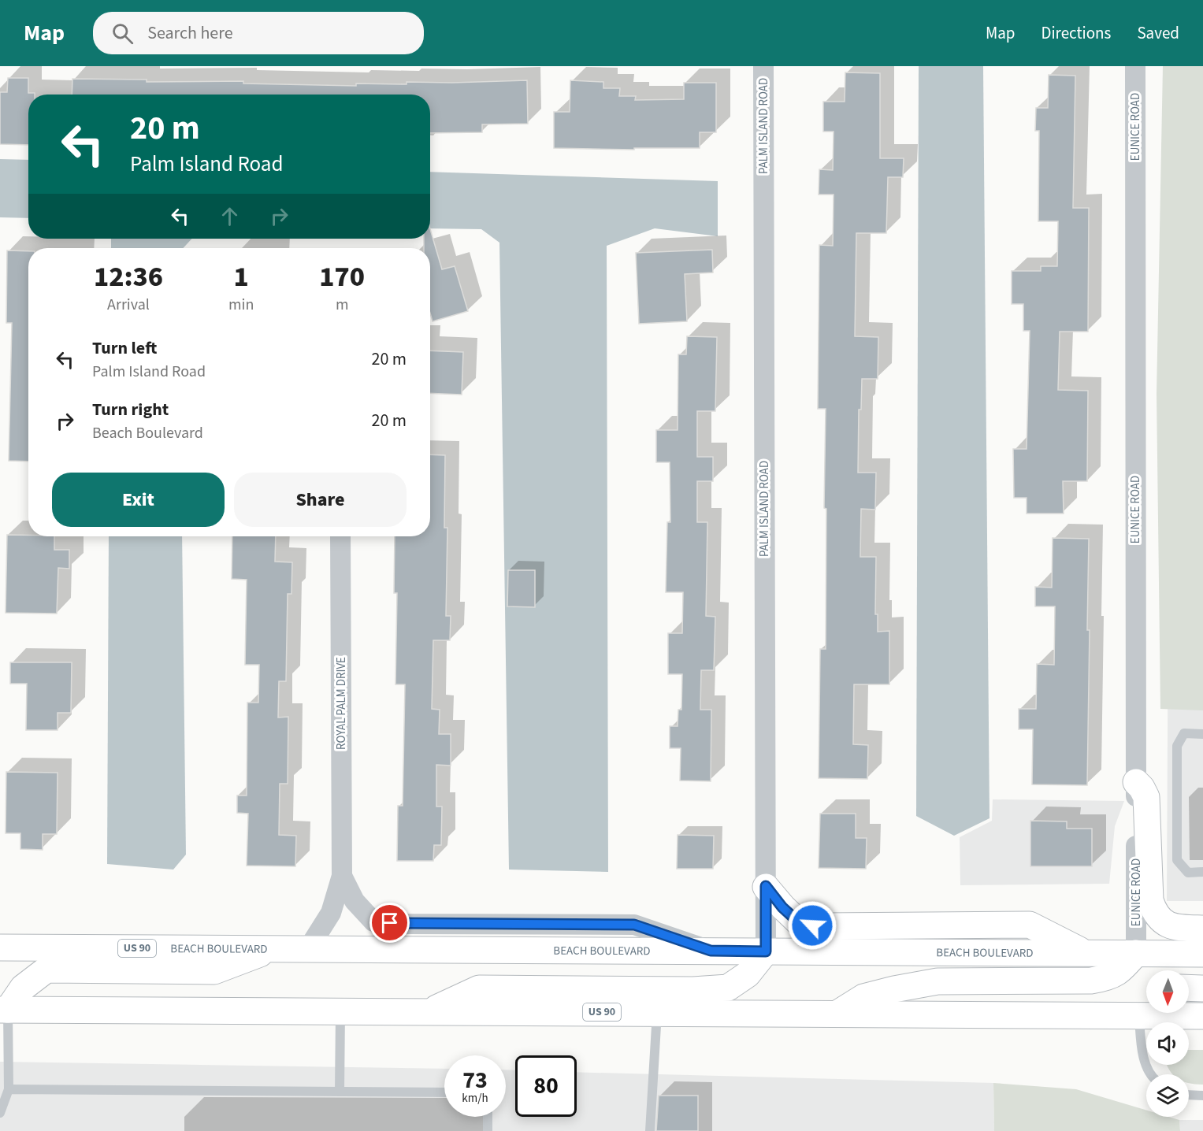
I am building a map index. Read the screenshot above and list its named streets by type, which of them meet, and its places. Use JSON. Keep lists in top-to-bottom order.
{
  "streets": {
    "highway": ["US 90", "BEACH BOULEVARD"],
    "street": ["PALM ISLAND ROAD", "EUNICE ROAD", "ROYAL PALM DRIVE"]
  },
  "crossings": [
    ["PALM ISLAND ROAD", "BEACH BOULEVARD"],
    ["EUNICE ROAD", "BEACH BOULEVARD"],
    ["ROYAL PALM DRIVE", "BEACH BOULEVARD"]
  ],
  "north": "bottom",
  "page": {
    "header": "Map",
    "search": "Search here",
    "nav": ["Map", "Directions", "Saved"],
    "turn": ["20 m", "Palm Island Road"],
    "eta": [
      "12:36",
      "Arrival",
      "1",
      "min",
      "170",
      "m"
    ],
    "list": [
      {
        "name": "Turn left",
        "note": "Palm Island Road",
        "value": "20 m"
      },
      {
        "name": "Turn right",
        "note": "Beach Boulevard",
        "value": "20 m"
      }
    ],
    "buttons": ["Exit", "Share"],
    "speed": "73 km/h",
    "limit": "80"
  }
}
